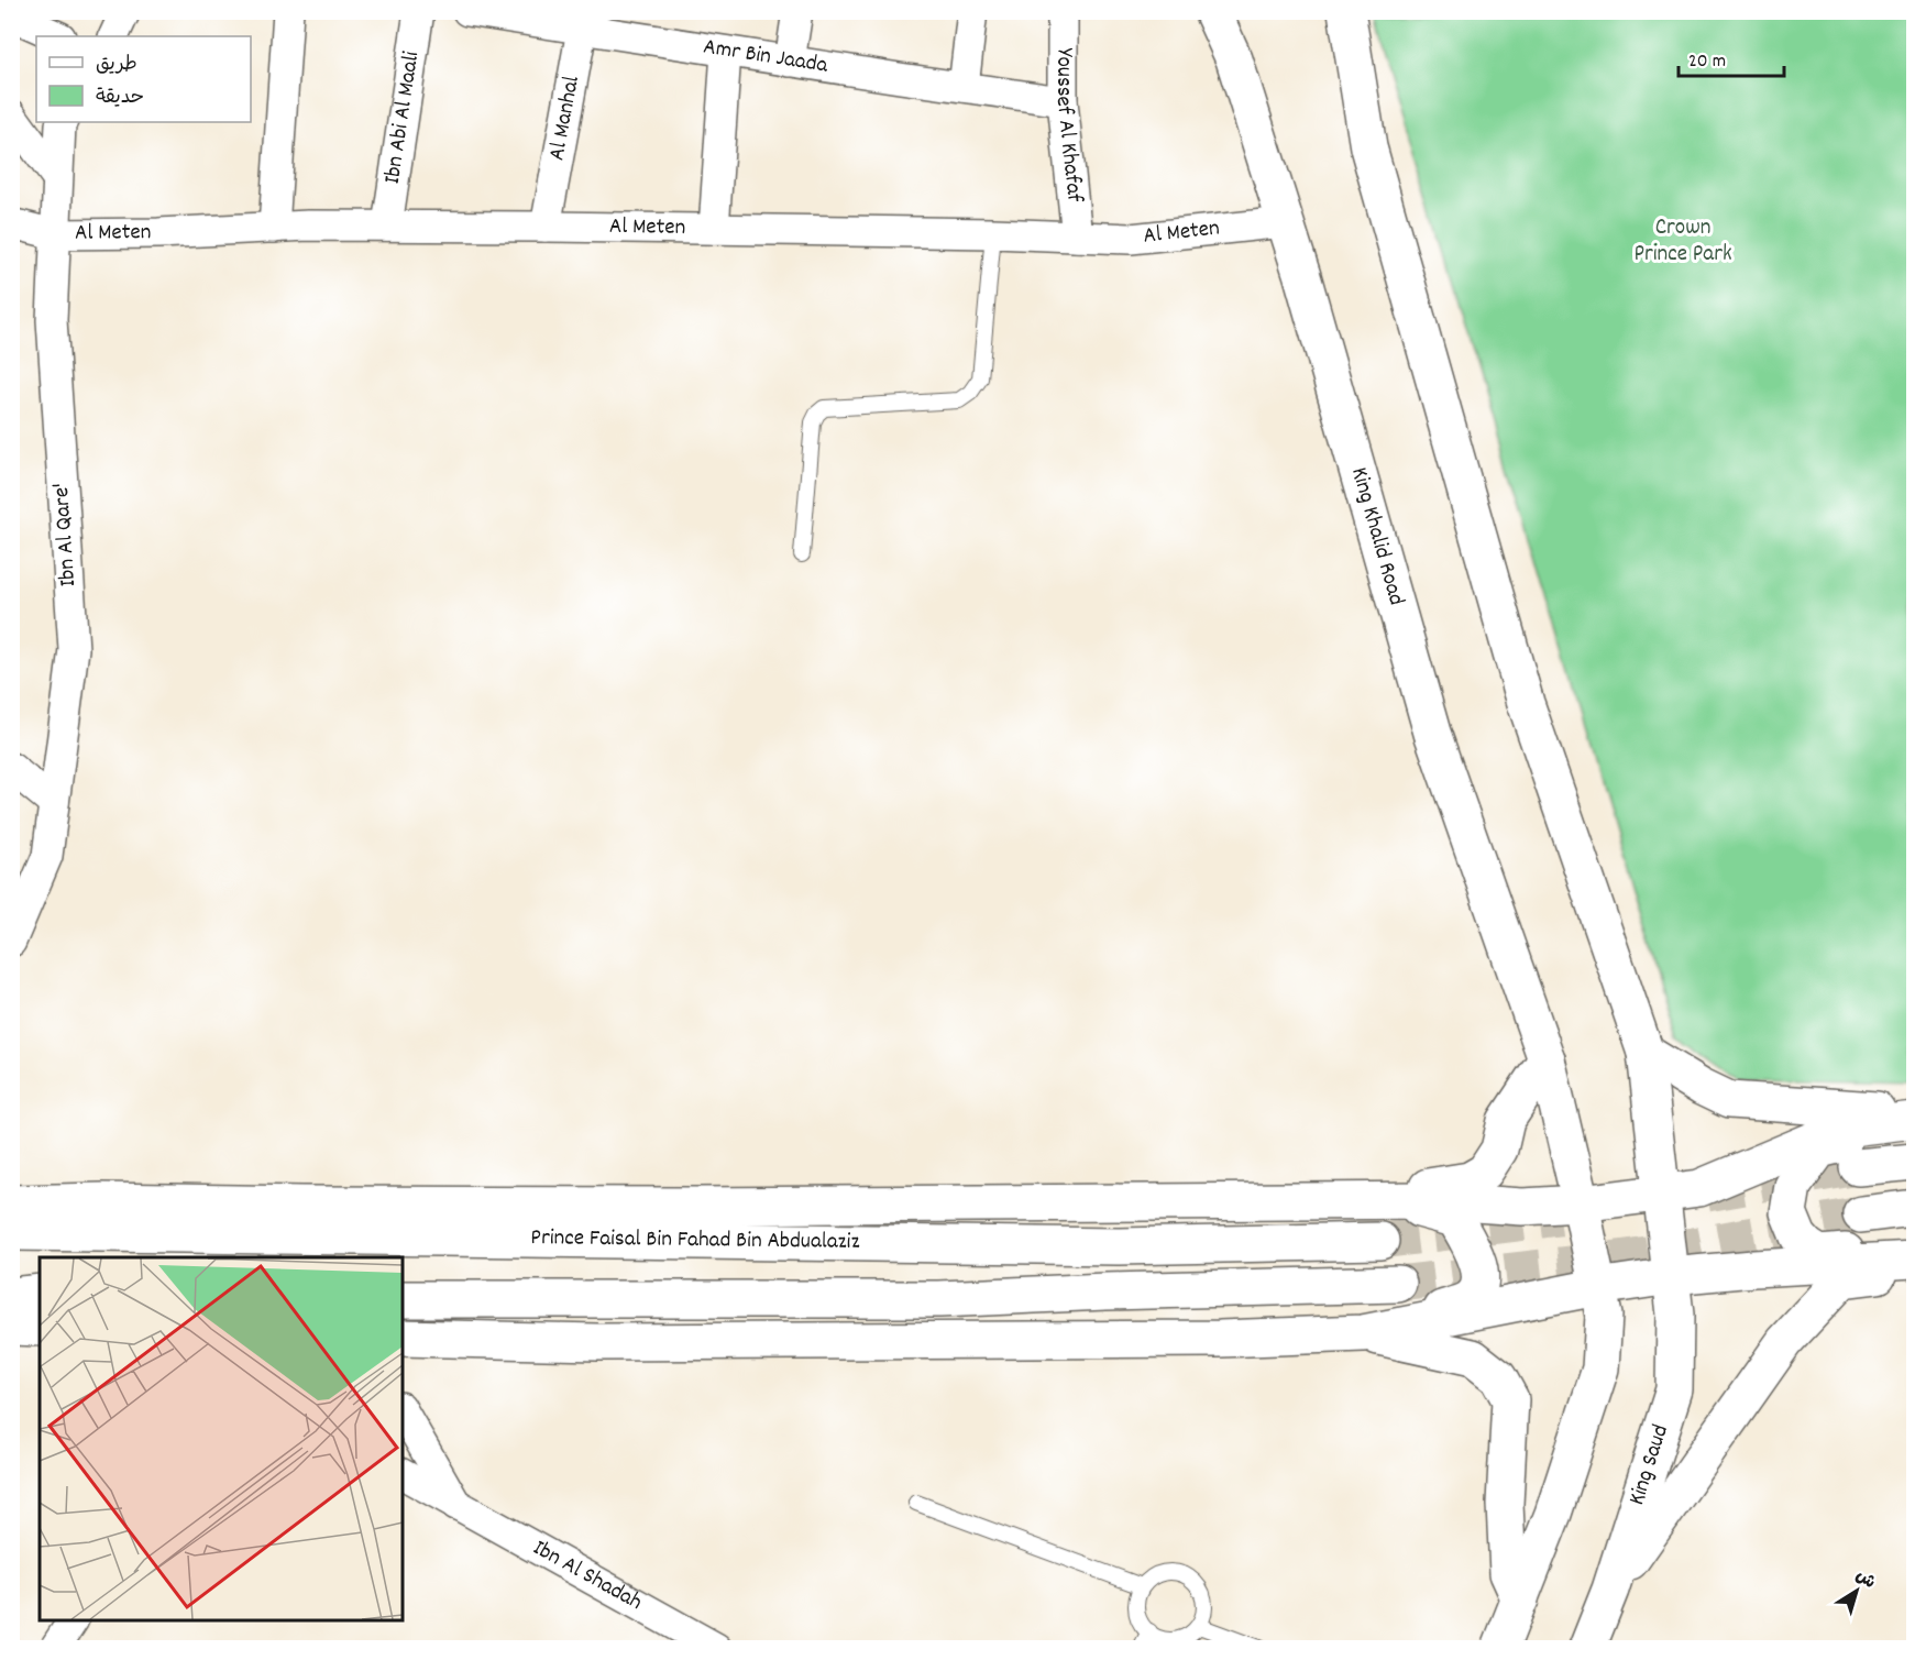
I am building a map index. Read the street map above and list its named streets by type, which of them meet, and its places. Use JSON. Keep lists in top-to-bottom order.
{
  "streets": {
    "main road": ["King Khalid Road", "Prince Faisal Bin Fahad Bin Abdualaziz", "King Saud"],
    "street": [
      "Amr Bin Jaada",
      "Ibn Abi Al Maali",
      "Al Manhal",
      "Youssef Al Khafaf",
      "Al Meten",
      "Ibn Al Qare'",
      "Ibn Al Shadah"
    ]
  },
  "crossings": [
    ["Amr Bin Jaada", "Al Manhal"],
    ["Amr Bin Jaada", "Youssef Al Khafaf"],
    ["Ibn Abi Al Maali", "Al Meten"],
    ["Al Manhal", "Al Meten"],
    ["Youssef Al Khafaf", "Al Meten"],
    ["Al Meten", "Ibn Al Qare'"],
    ["Al Meten", "King Khalid Road"]
  ],
  "parks": ["Crown Prince Park"],
  "legend": ["طريق", "حديقة"],
  "scale_bar": "20 m",
  "north": "top right"
}
